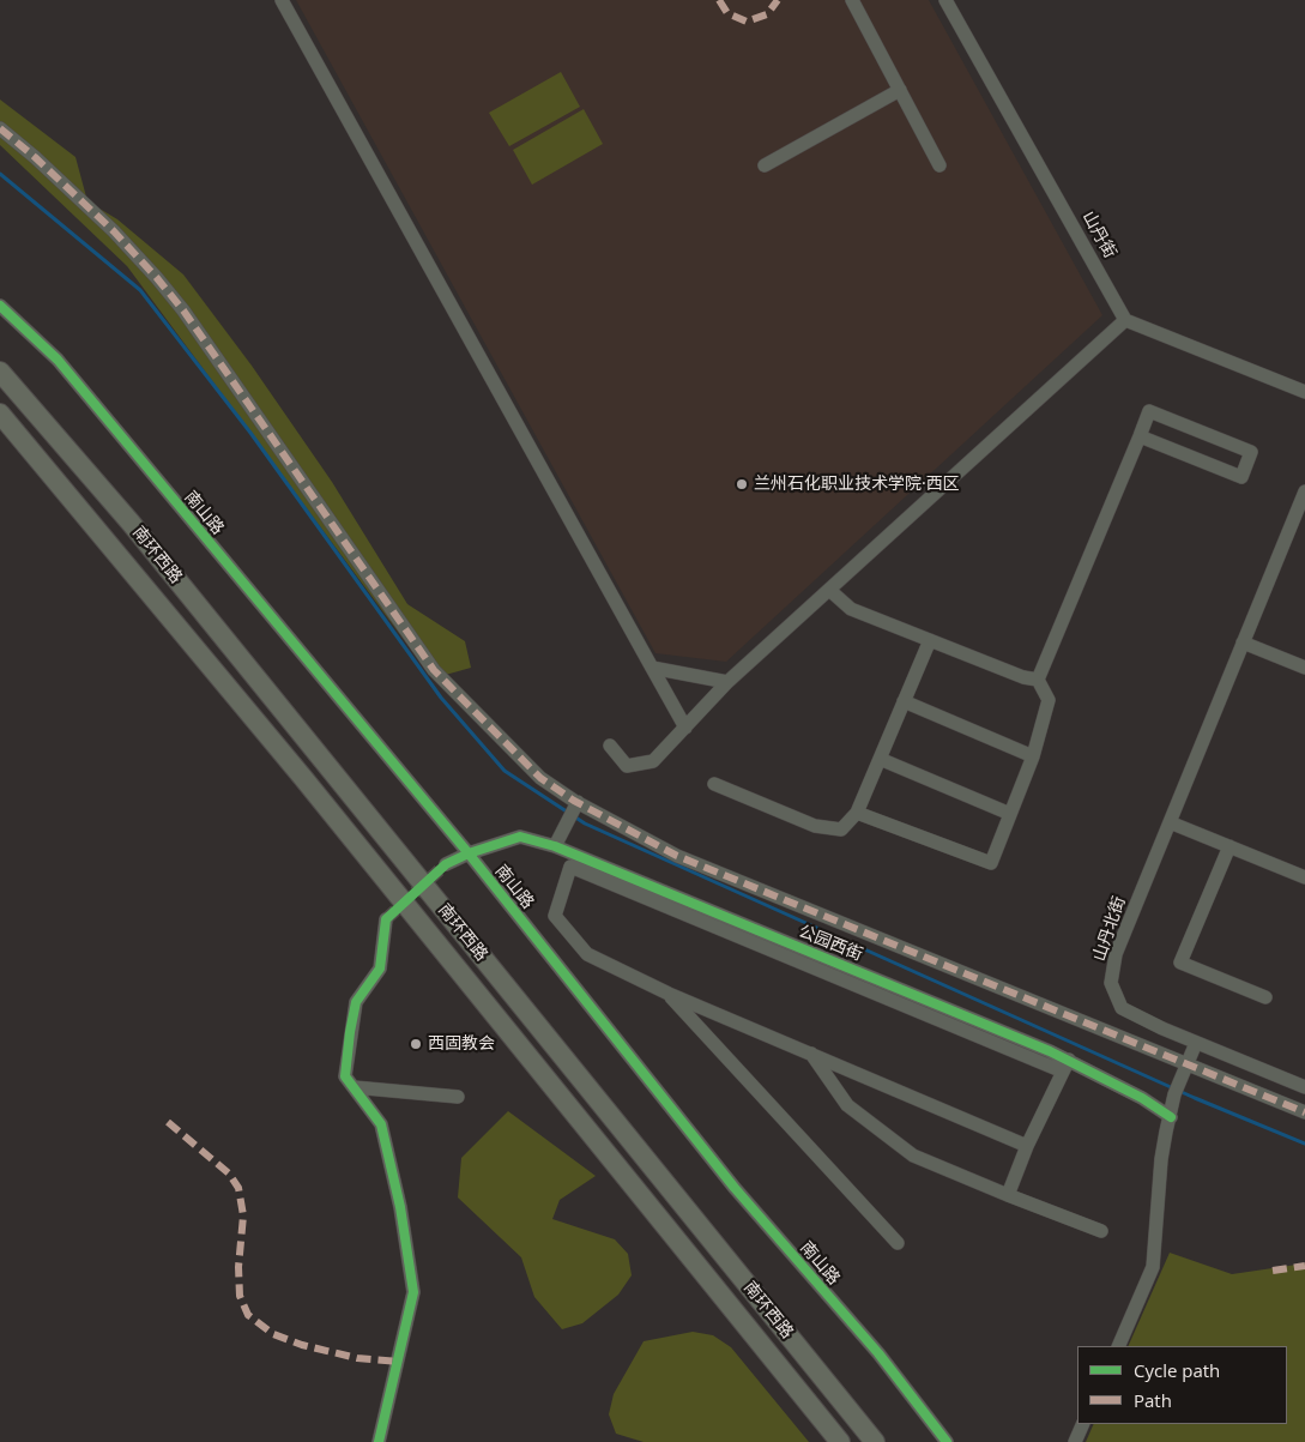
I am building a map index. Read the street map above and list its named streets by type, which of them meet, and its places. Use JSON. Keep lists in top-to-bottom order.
{
  "streets": {
    "highway": ["南环西路"],
    "street": [
      "山丹街",
      "南山路",
      "山丹北街",
      "公园西街"
    ]
  },
  "crossings": [
    ["南山路", "公园西街"]
  ],
  "places": ["兰州石化职业技术学院·西区", "西固教会"],
  "legend": ["Cycle path", "Path"]
}
